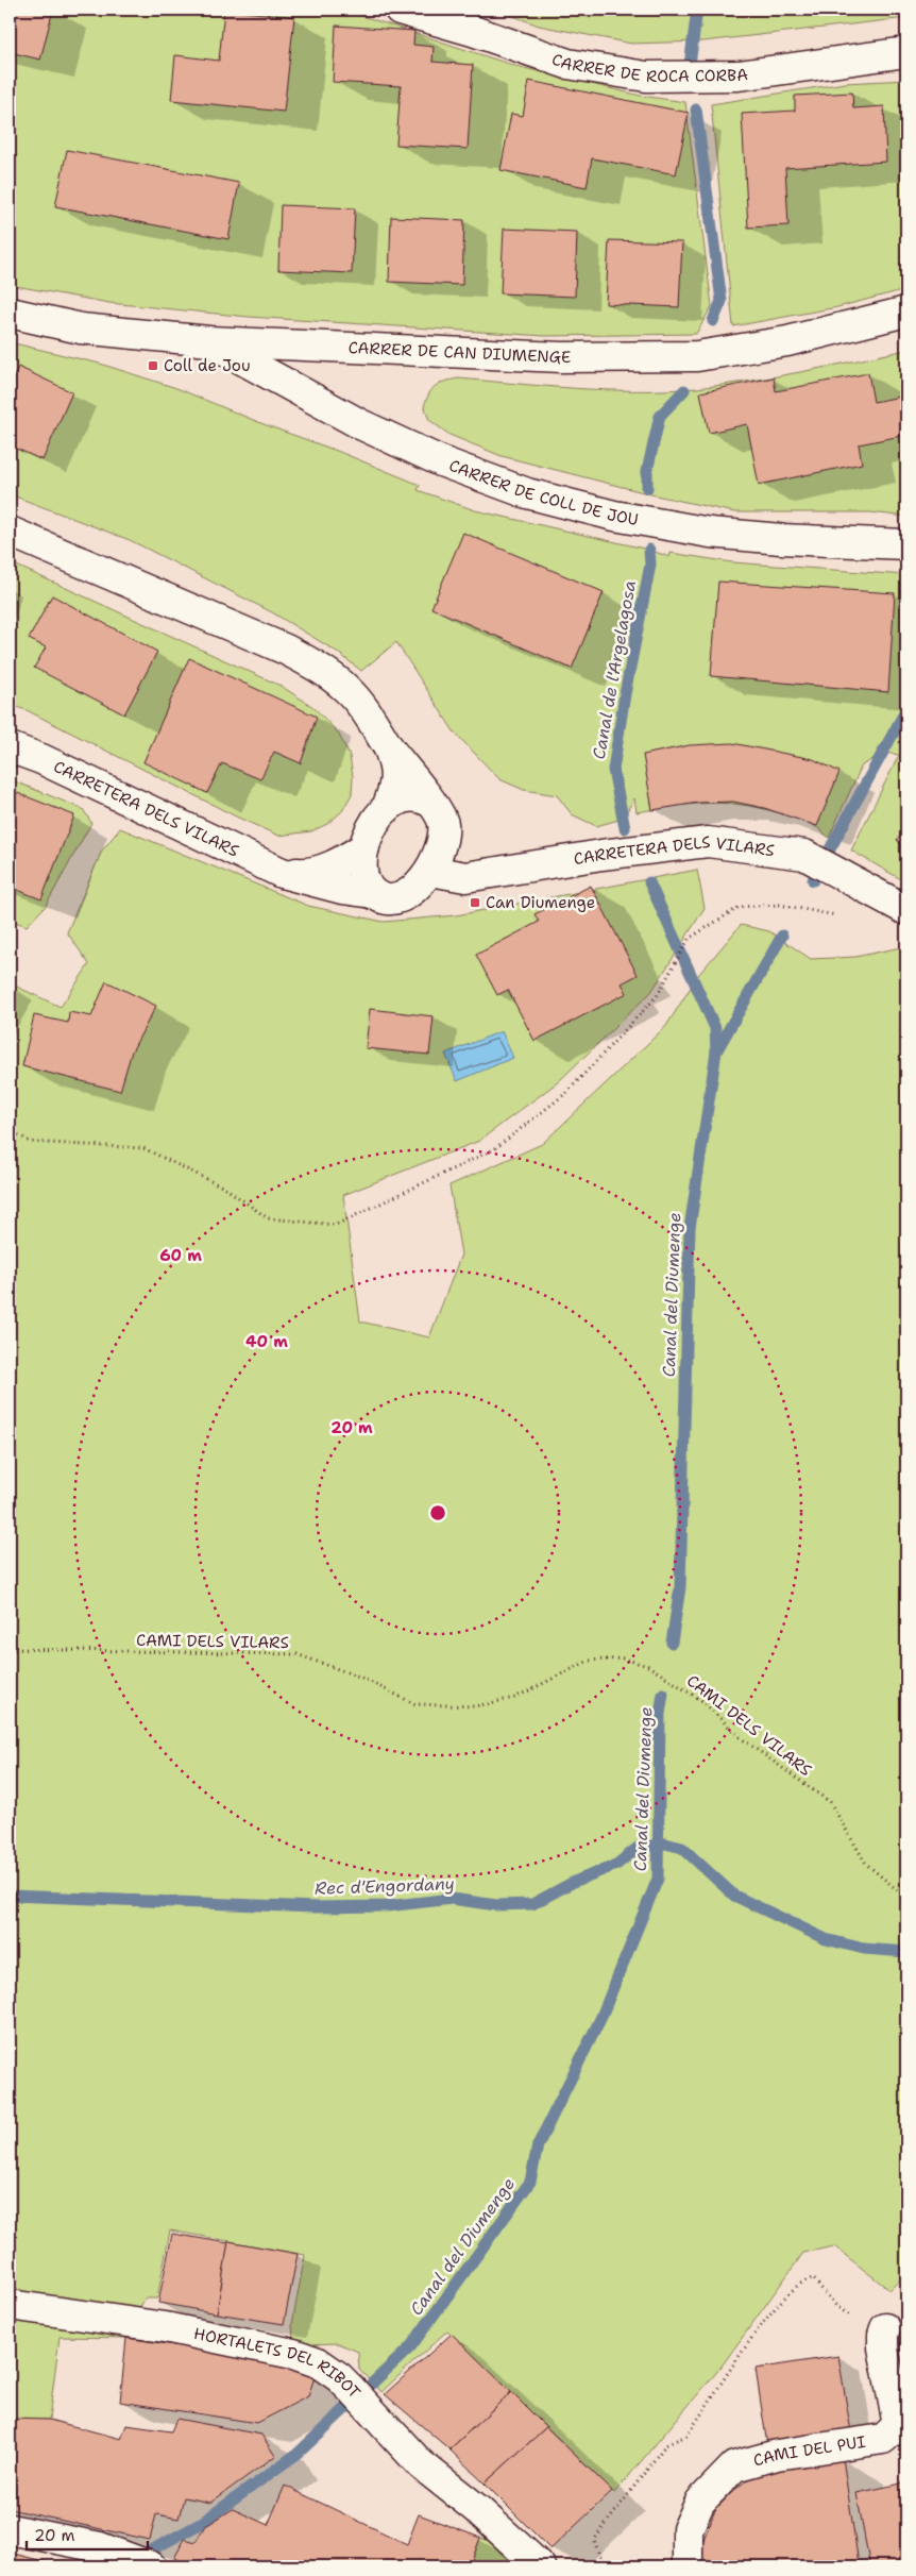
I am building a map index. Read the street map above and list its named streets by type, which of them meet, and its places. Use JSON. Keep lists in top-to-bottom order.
{
  "streets": {
    "street": [
      "CARRER DE ROCA CORBA",
      "CARRER DE CAN DIUMENGE",
      "CARRER DE COLL DE JOU",
      "CARRETERA DELS VILARS",
      "HORTALETS DEL RIBOT",
      "CAMI DEL PUI"
    ],
    "path": ["CAMI DELS VILARS"]
  },
  "crossings": [
    ["CARRER DE CAN DIUMENGE", "CARRER DE COLL DE JOU"]
  ],
  "water": ["Canal de l'Argelagosa", "Canal del Diumenge", "Rec d'Engordany"],
  "places": {
    "transit": ["Coll de Jou", "Can Diumenge"]
  },
  "scale_bar": "20 m",
  "rings": ["60 m", "40 m", "20 m"]
}
